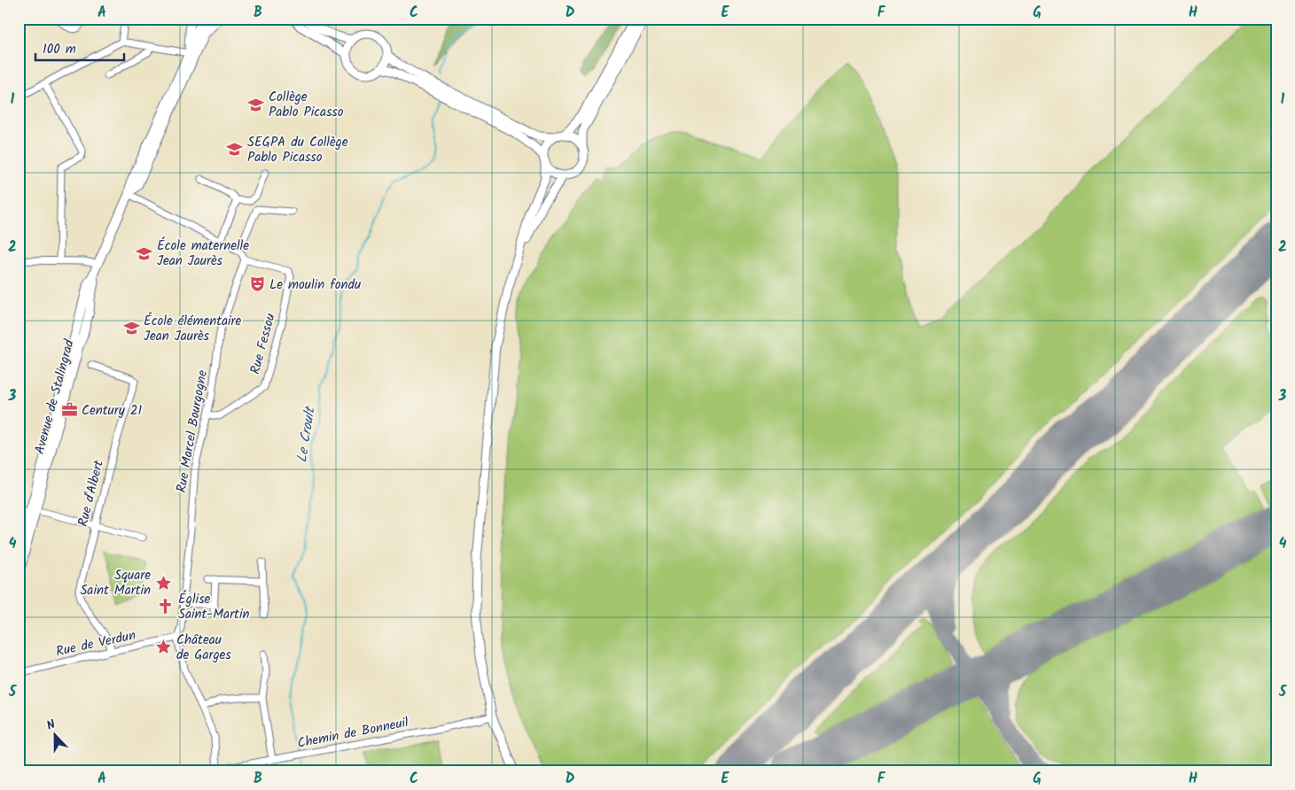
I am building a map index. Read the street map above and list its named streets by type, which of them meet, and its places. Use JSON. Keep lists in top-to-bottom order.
{
  "streets": {
    "main road": ["Avenue de Stalingrad"],
    "street": [
      "Rue Fessou",
      "Rue Marcel Bourgogne",
      "Rue d'Albert",
      "Rue de Verdun",
      "Chemin de Bonneuil"
    ]
  },
  "crossings": [
    ["Rue Fessou", "Rue Marcel Bourgogne"],
    ["Rue Marcel Bourgogne", "Rue de Verdun"],
    ["Rue d'Albert", "Rue de Verdun"]
  ],
  "water": ["Le Croult"],
  "places": {
    "school or university": [
      "Collège Pablo Picasso",
      "SEGPA du Collège Pablo Picasso",
      "École maternelle Jean Jaurès",
      "École élémentaire Jean Jaurès"
    ],
    "theatre": ["Le moulin fondu"],
    "office": ["Century 21"],
    "place": ["Square Saint Martin", "Château de Garges"],
    "church": ["Église Saint-Martin"]
  },
  "scale_bar": "100 m",
  "north": "top",
  "grid": {
    "columns": [
      "A",
      "B",
      "C",
      "D",
      "E",
      "F",
      "G",
      "H"
    ],
    "rows": [
      "1",
      "2",
      "3",
      "4",
      "5"
    ]
  }
}
